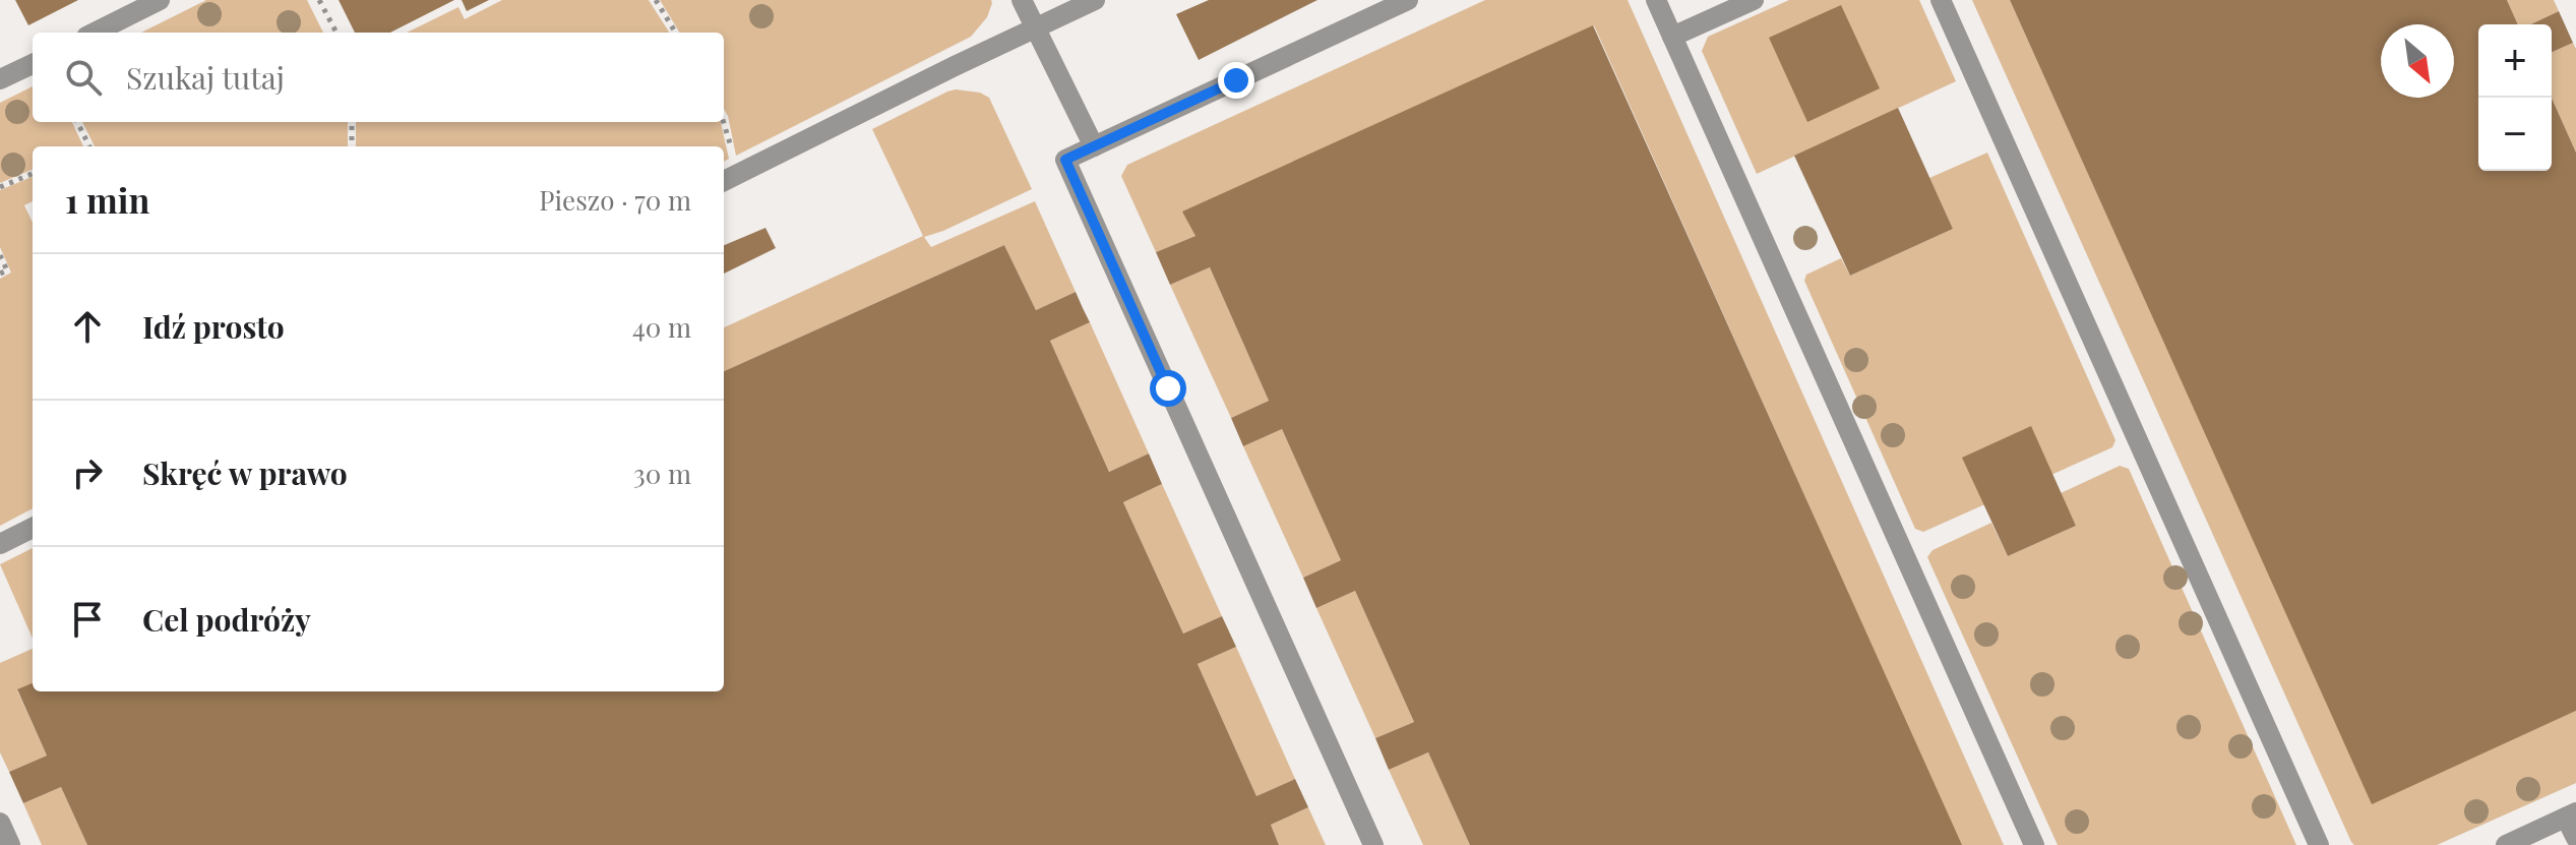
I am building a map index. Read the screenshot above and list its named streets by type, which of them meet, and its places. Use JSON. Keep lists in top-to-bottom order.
{
  "north": "bottom right",
  "page": {
    "map_buttons": ["+", "−"],
    "search": "Szukaj tutaj",
    "heading": ["1 min", "Pieszo · 70 m"],
    "list": [
      ["Idź prosto", "40 m"],
      ["Skręć w prawo", "30 m"],
      "Cel podróży"
    ]
  }
}
